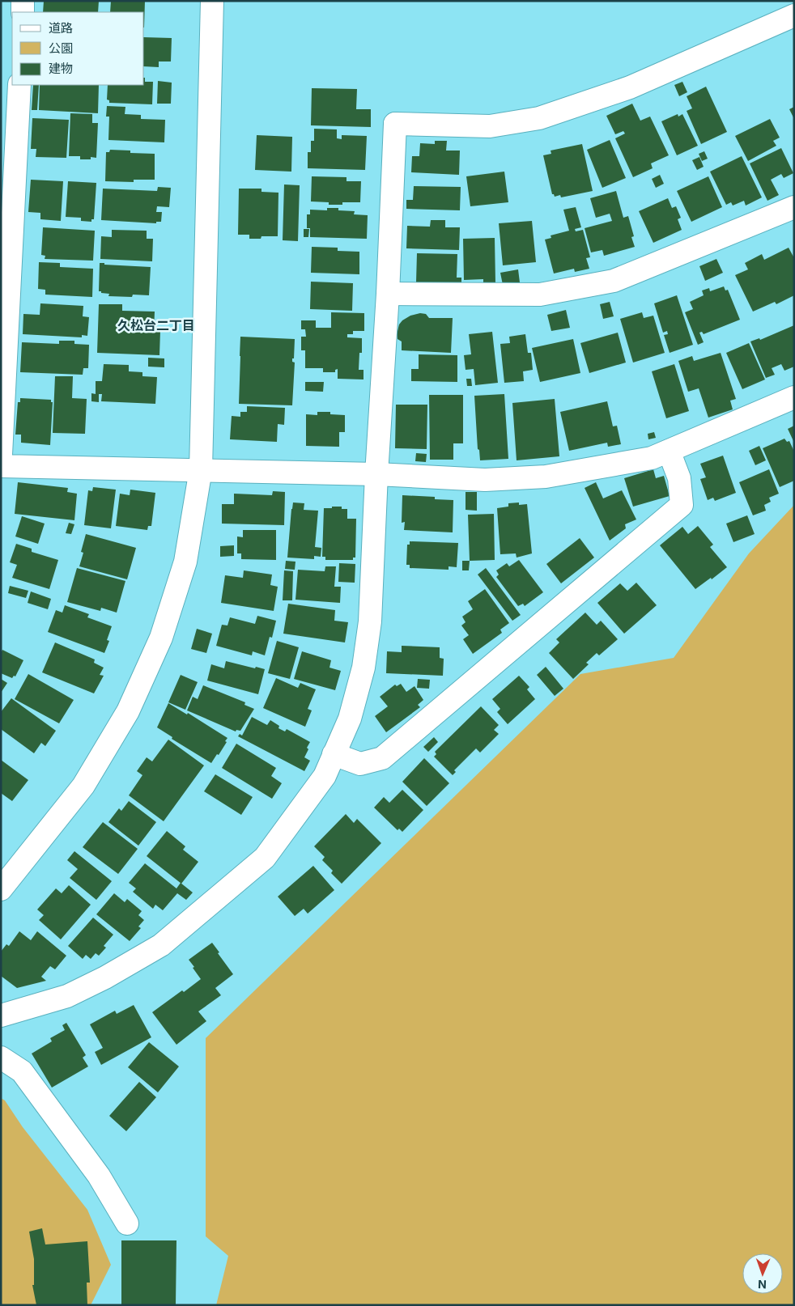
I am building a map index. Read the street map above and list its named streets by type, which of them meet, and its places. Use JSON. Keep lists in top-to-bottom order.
{
  "districts": ["久松台二丁目"],
  "legend": ["道路", "公園", "建物"],
  "north": "bottom"
}
